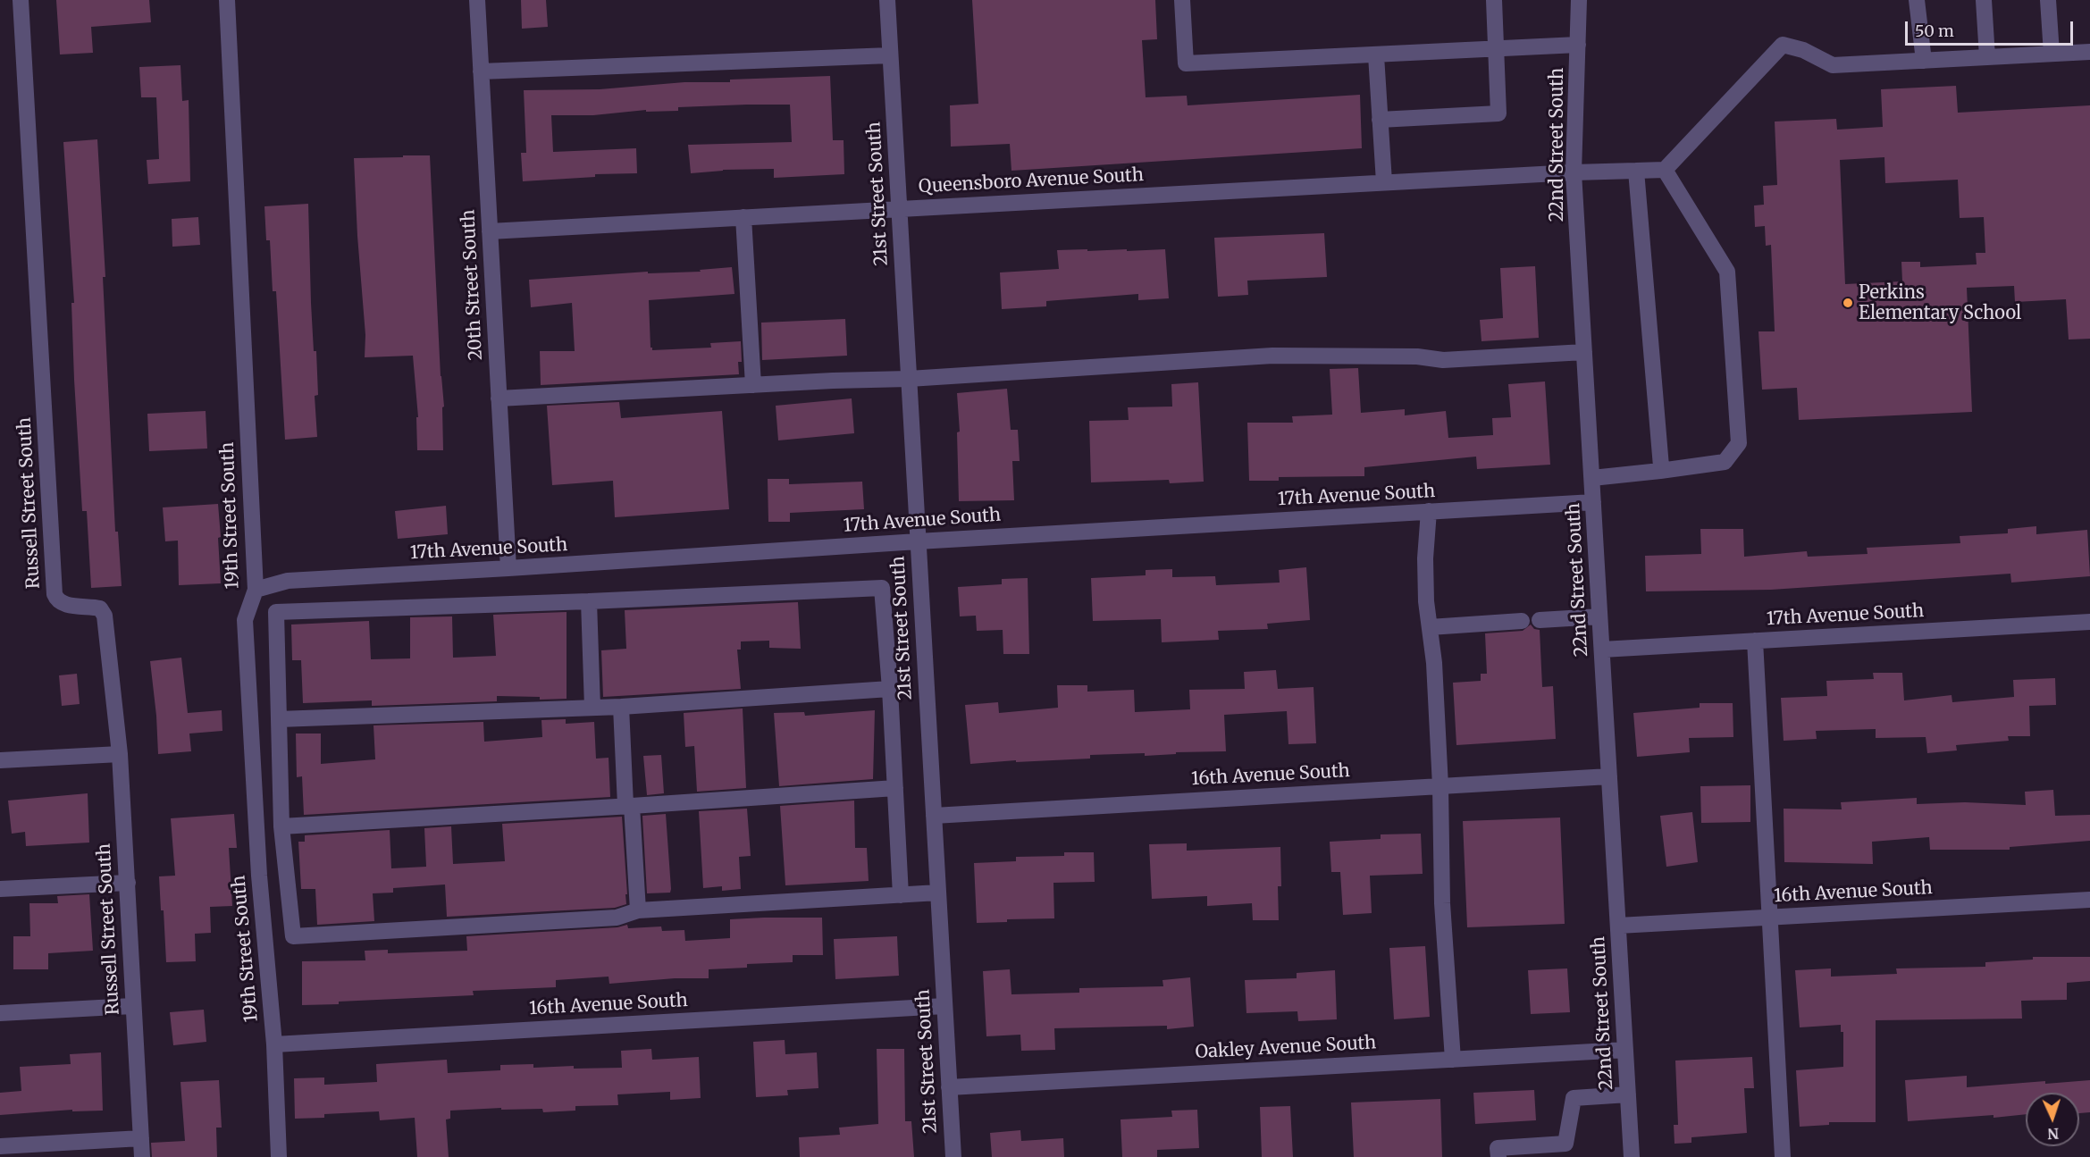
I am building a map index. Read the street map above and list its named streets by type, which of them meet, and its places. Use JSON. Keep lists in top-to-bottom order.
{
  "streets": {
    "street": [
      "22nd Street South",
      "Queensboro Avenue South",
      "21st Street South",
      "20th Street South",
      "17th Avenue South",
      "Russell Street South",
      "19th Street South",
      "16th Avenue South",
      "Oakley Avenue South"
    ]
  },
  "crossings": [
    ["22nd Street South", "Queensboro Avenue South"],
    ["22nd Street South", "17th Avenue South"],
    ["22nd Street South", "16th Avenue South"],
    ["22nd Street South", "Oakley Avenue South"],
    ["Queensboro Avenue South", "21st Street South"],
    ["Queensboro Avenue South", "20th Street South"],
    ["21st Street South", "17th Avenue South"],
    ["21st Street South", "16th Avenue South"],
    ["21st Street South", "Oakley Avenue South"],
    ["20th Street South", "17th Avenue South"],
    ["17th Avenue South", "19th Street South"],
    ["19th Street South", "16th Avenue South"]
  ],
  "places": ["Perkins Elementary School"],
  "scale_bar": "50 m",
  "north": "bottom"
}
